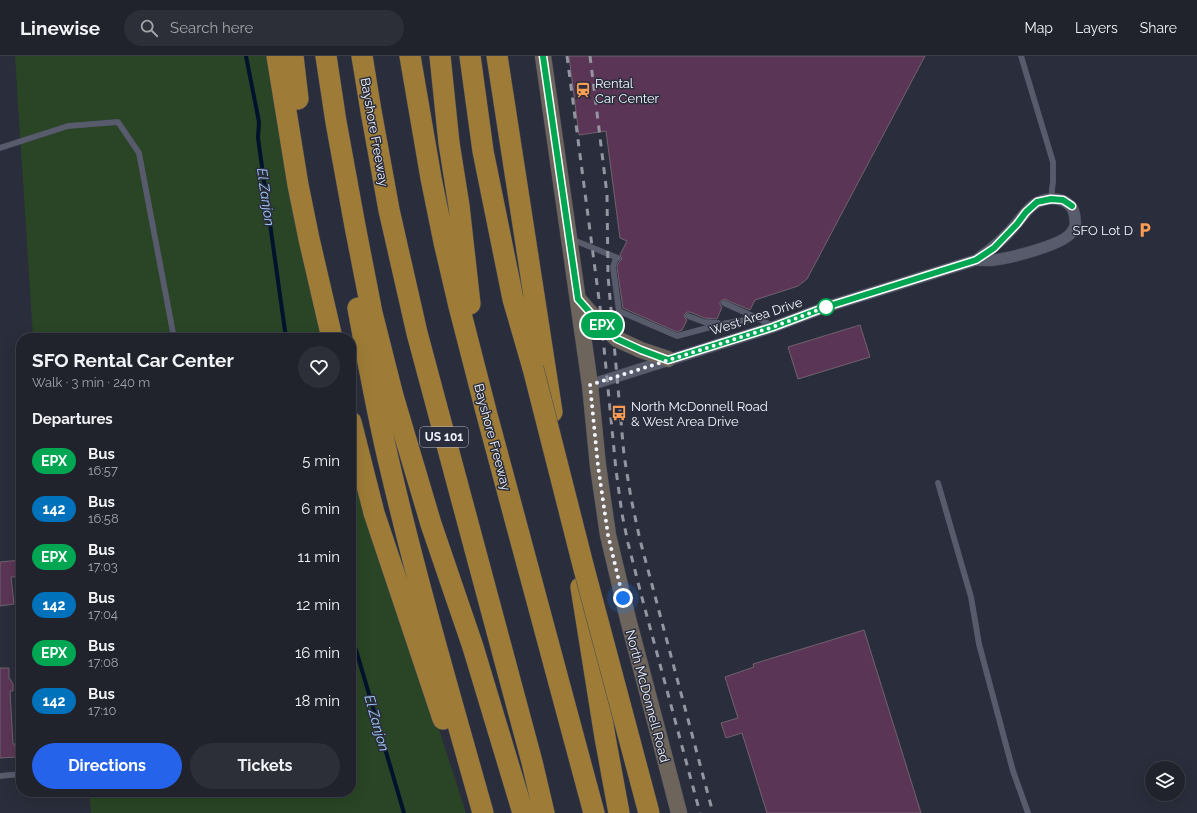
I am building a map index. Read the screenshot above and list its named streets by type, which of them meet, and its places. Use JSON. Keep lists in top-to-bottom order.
{
  "streets": {
    "highway": ["Bayshore Freeway", "US 101"],
    "street": ["West Area Drive", "North McDonnell Road"]
  },
  "crossings": [
    ["West Area Drive", "North McDonnell Road"]
  ],
  "water": ["El Zanjon"],
  "places": {
    "station": ["Rental Car Center"],
    "parking": ["SFO Lot D"],
    "bus stop": ["North McDonnell Road & West Area Drive"]
  },
  "lines": ["bus line EPX"],
  "page": {
    "header": "Linewise",
    "search": "Search here",
    "nav": ["Map", "Layers", "Share"],
    "on_map": "EPX",
    "heading": [
      ["SFO Rental Car Center", "Walk · 3 min · 240 m"],
      "Departures"
    ],
    "list": [
      {
        "mark": "EPX",
        "name": "Bus",
        "note": "16:57",
        "value": "5 min"
      },
      {
        "mark": "142",
        "name": "Bus",
        "note": "16:58",
        "value": "6 min"
      },
      {
        "mark": "EPX",
        "name": "Bus",
        "note": "17:03",
        "value": "11 min"
      },
      {
        "mark": "142",
        "name": "Bus",
        "note": "17:04",
        "value": "12 min"
      },
      {
        "mark": "EPX",
        "name": "Bus",
        "note": "17:08",
        "value": "16 min"
      },
      {
        "mark": "142",
        "name": "Bus",
        "note": "17:10",
        "value": "18 min"
      }
    ],
    "buttons": ["Directions", "Tickets"]
  }
}
